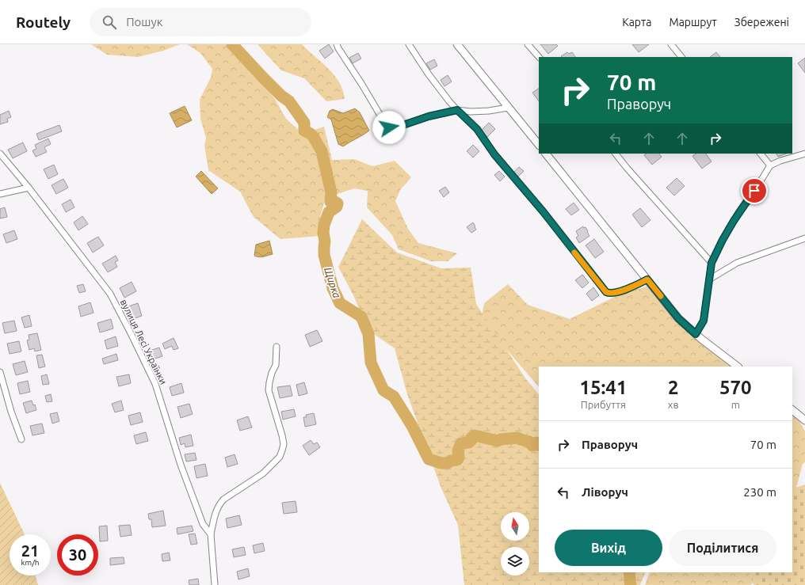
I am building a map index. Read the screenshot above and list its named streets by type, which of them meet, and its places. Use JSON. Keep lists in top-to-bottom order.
{
  "streets": {
    "street": ["вулиця Лесі Українки"]
  },
  "water": ["Щирка"],
  "north": "top",
  "page": {
    "header": "Routely",
    "search": "Пошук",
    "nav": ["Карта", "Маршрут", "Збережені"],
    "turn": ["70 m", "Праворуч"],
    "eta": [
      "15:41",
      "Прибуття",
      "2",
      "хв",
      "570",
      "m"
    ],
    "list": [
      {
        "name": "Праворуч",
        "value": "70 m"
      },
      {
        "name": "Ліворуч",
        "value": "230 m"
      }
    ],
    "buttons": ["Вихід", "Поділитися"],
    "speed": "21 km/h",
    "limit": "30"
  }
}
